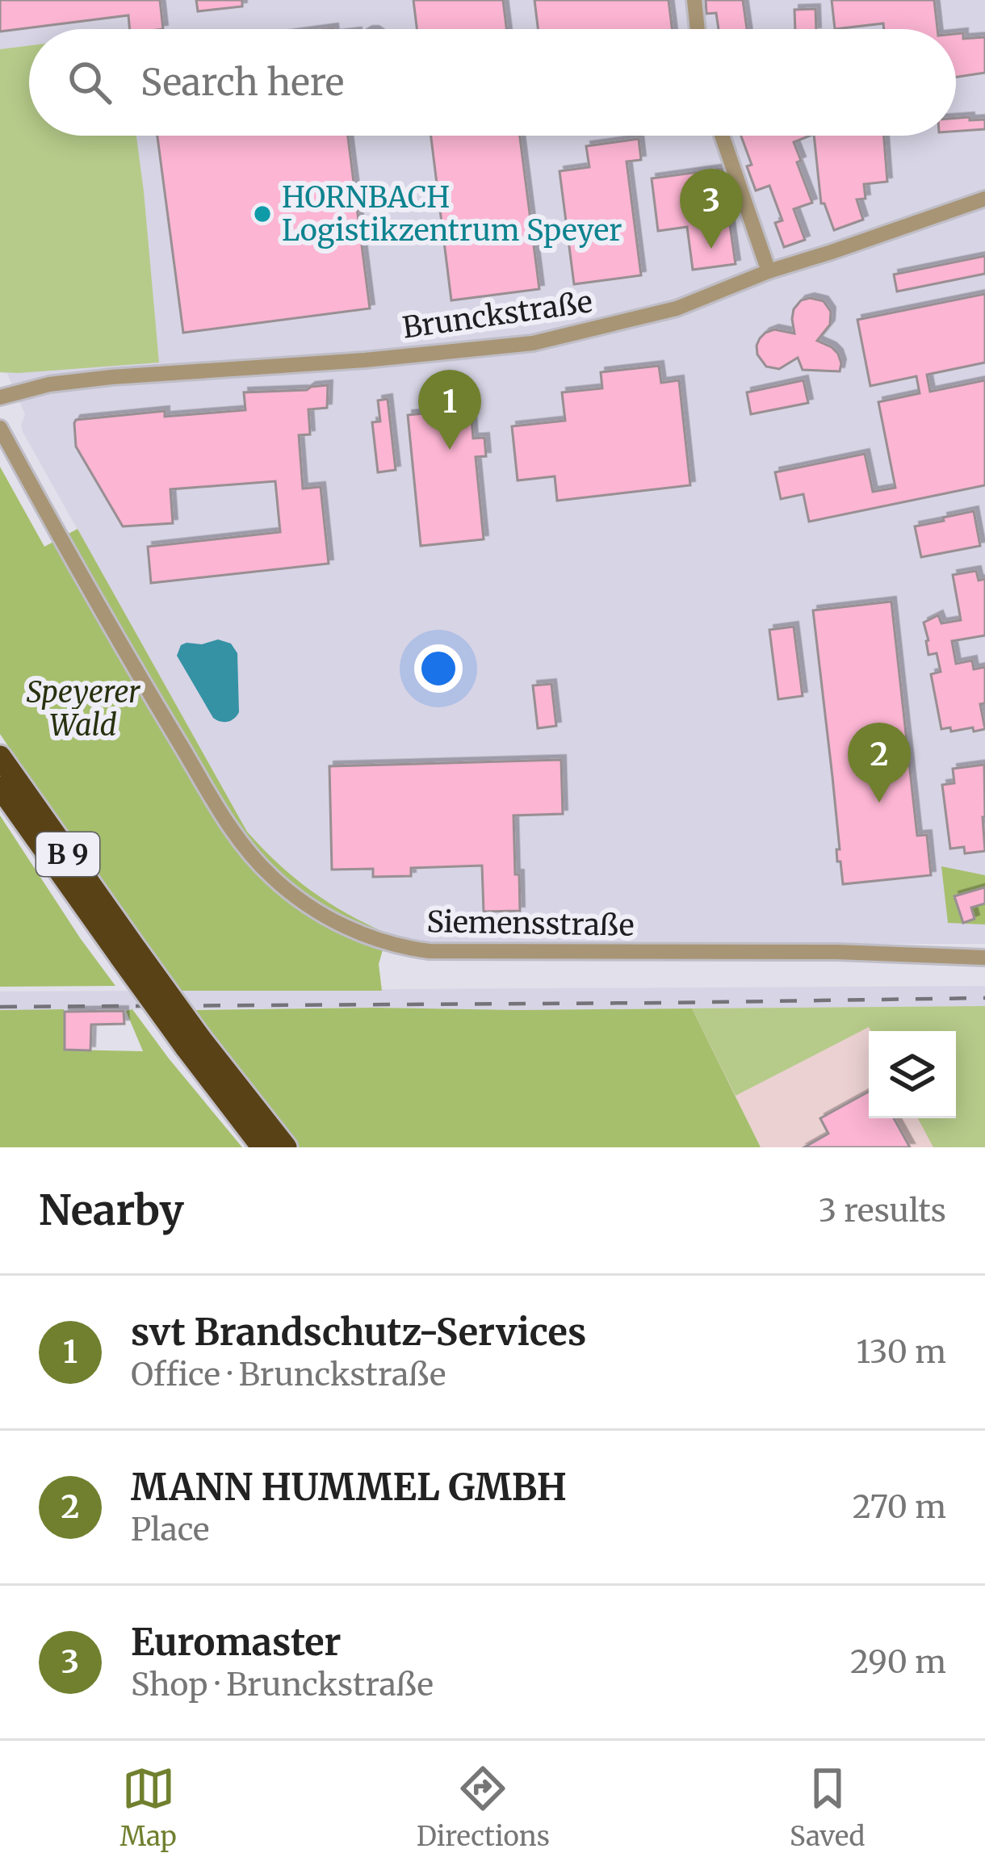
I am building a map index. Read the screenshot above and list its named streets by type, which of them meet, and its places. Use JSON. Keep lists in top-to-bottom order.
{
  "streets": {
    "highway": ["B 9"],
    "street": ["Brunckstraße", "Siemensstraße"]
  },
  "parks": ["Speyerer Wald"],
  "places": ["HORNBACH Logistikzentrum Speyer"],
  "page": {
    "search": "Search here",
    "pins": ["3", "1", "2"],
    "heading": ["Nearby", "3 results"],
    "list": [
      {
        "mark": "1",
        "name": "svt Brandschutz-Services",
        "note": "Office · Brunckstraße",
        "value": "130 m"
      },
      {
        "mark": "2",
        "name": "MANN HUMMEL GMBH",
        "note": "Place",
        "value": "270 m"
      },
      {
        "mark": "3",
        "name": "Euromaster",
        "note": "Shop · Brunckstraße",
        "value": "290 m"
      }
    ],
    "nav": ["Map", "Directions", "Saved"]
  }
}
